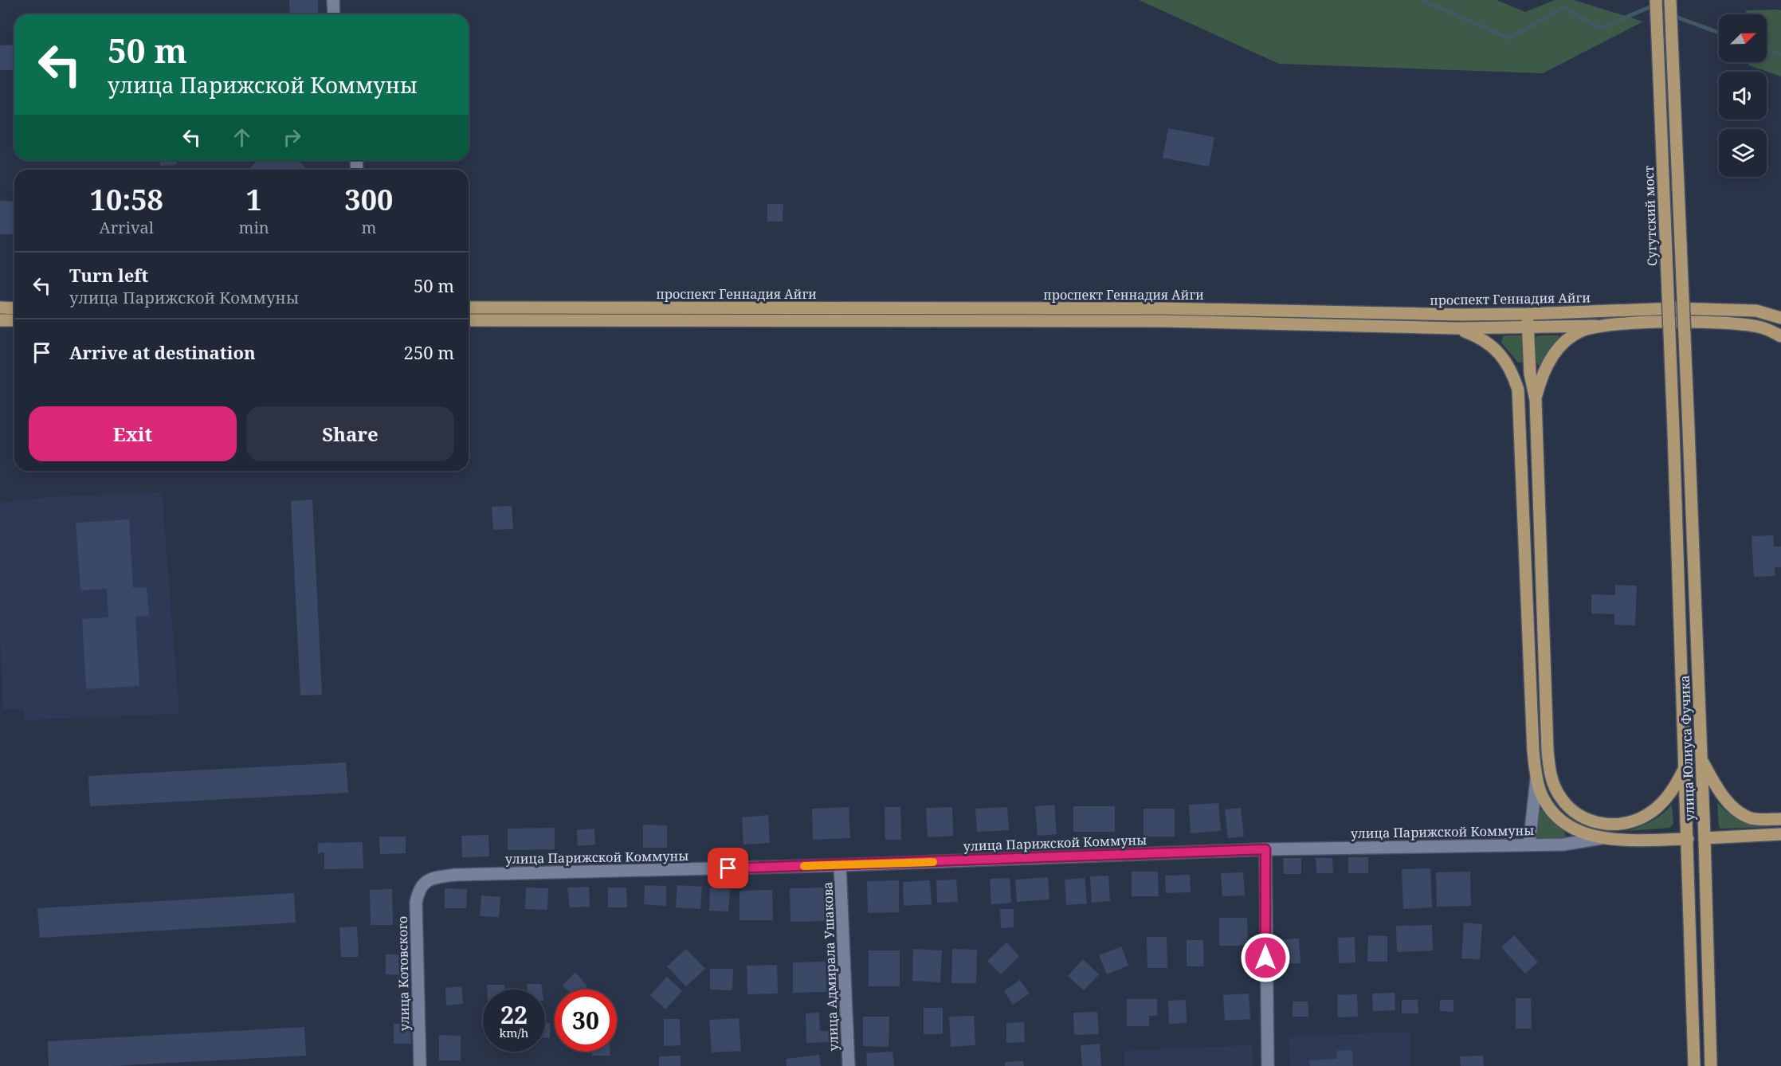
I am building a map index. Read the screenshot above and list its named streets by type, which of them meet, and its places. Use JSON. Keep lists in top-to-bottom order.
{
  "streets": {
    "main road": [
      "Сугутский мост",
      "проспект Геннадия Айги",
      "улица Юлиуса Фучика",
      "улица Парижской Коммуны"
    ],
    "street": ["улица Адмирала Ушакова", "улица Котовского"]
  },
  "crossings": [
    ["Сугутский мост", "улица Юлиуса Фучика"],
    ["улица Юлиуса Фучика", "улица Парижской Коммуны"],
    ["улица Парижской Коммуны", "улица Адмирала Ушакова"],
    ["улица Парижской Коммуны", "улица Котовского"]
  ],
  "north": "top right",
  "page": {
    "turn": ["50 m", "улица Парижской Коммуны"],
    "eta": [
      "10:58",
      "Arrival",
      "1",
      "min",
      "300",
      "m"
    ],
    "list": [
      {
        "name": "Turn left",
        "note": "улица Парижской Коммуны",
        "value": "50 m"
      },
      {
        "name": "Arrive at destination",
        "value": "250 m"
      }
    ],
    "buttons": ["Exit", "Share"],
    "speed": "22 km/h",
    "limit": "30"
  }
}
